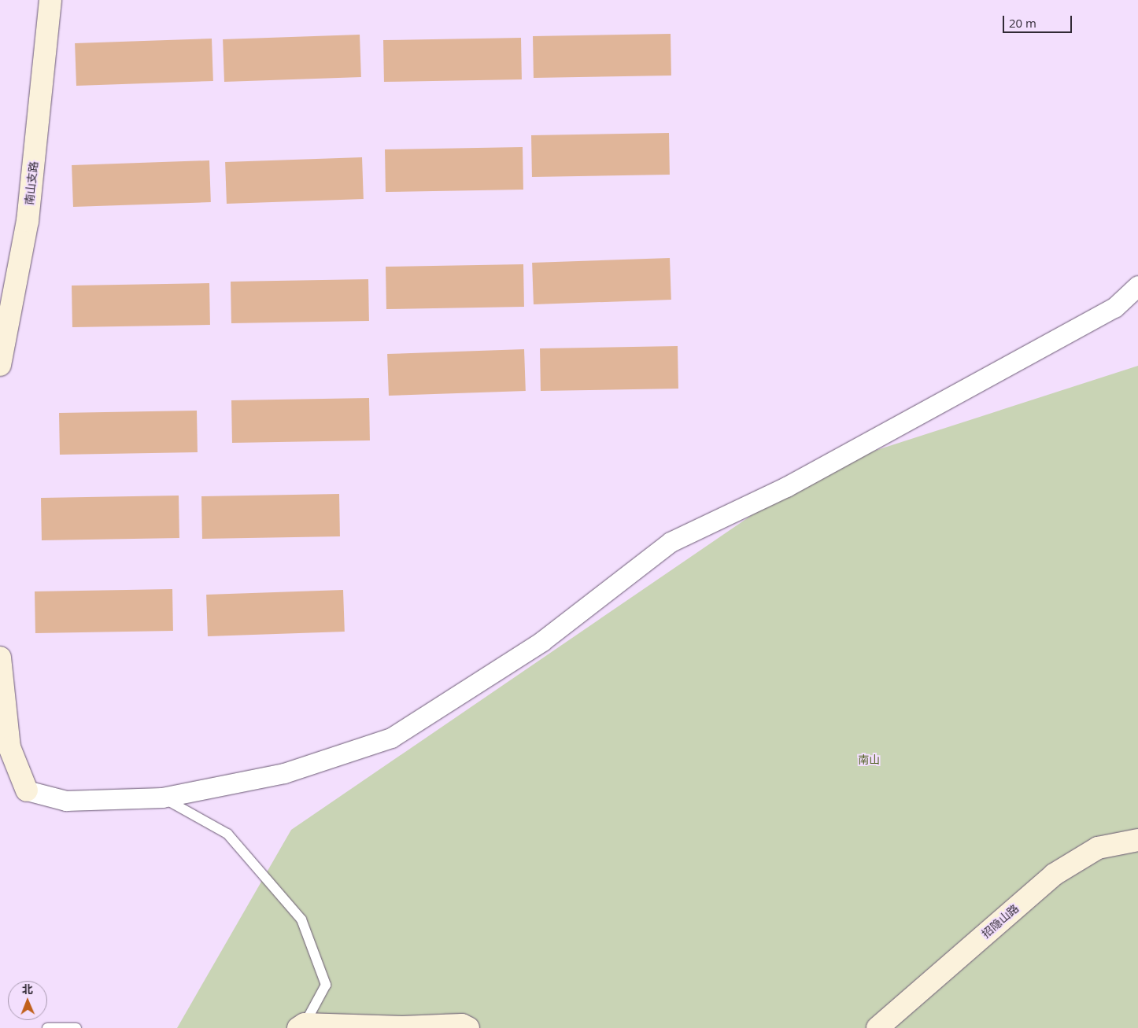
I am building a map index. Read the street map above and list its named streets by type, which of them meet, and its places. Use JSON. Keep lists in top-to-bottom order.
{
  "streets": {
    "street": ["南山支路", "招隐山路"]
  },
  "parks": ["南山"],
  "scale_bar": "20 m",
  "north": "top"
}
